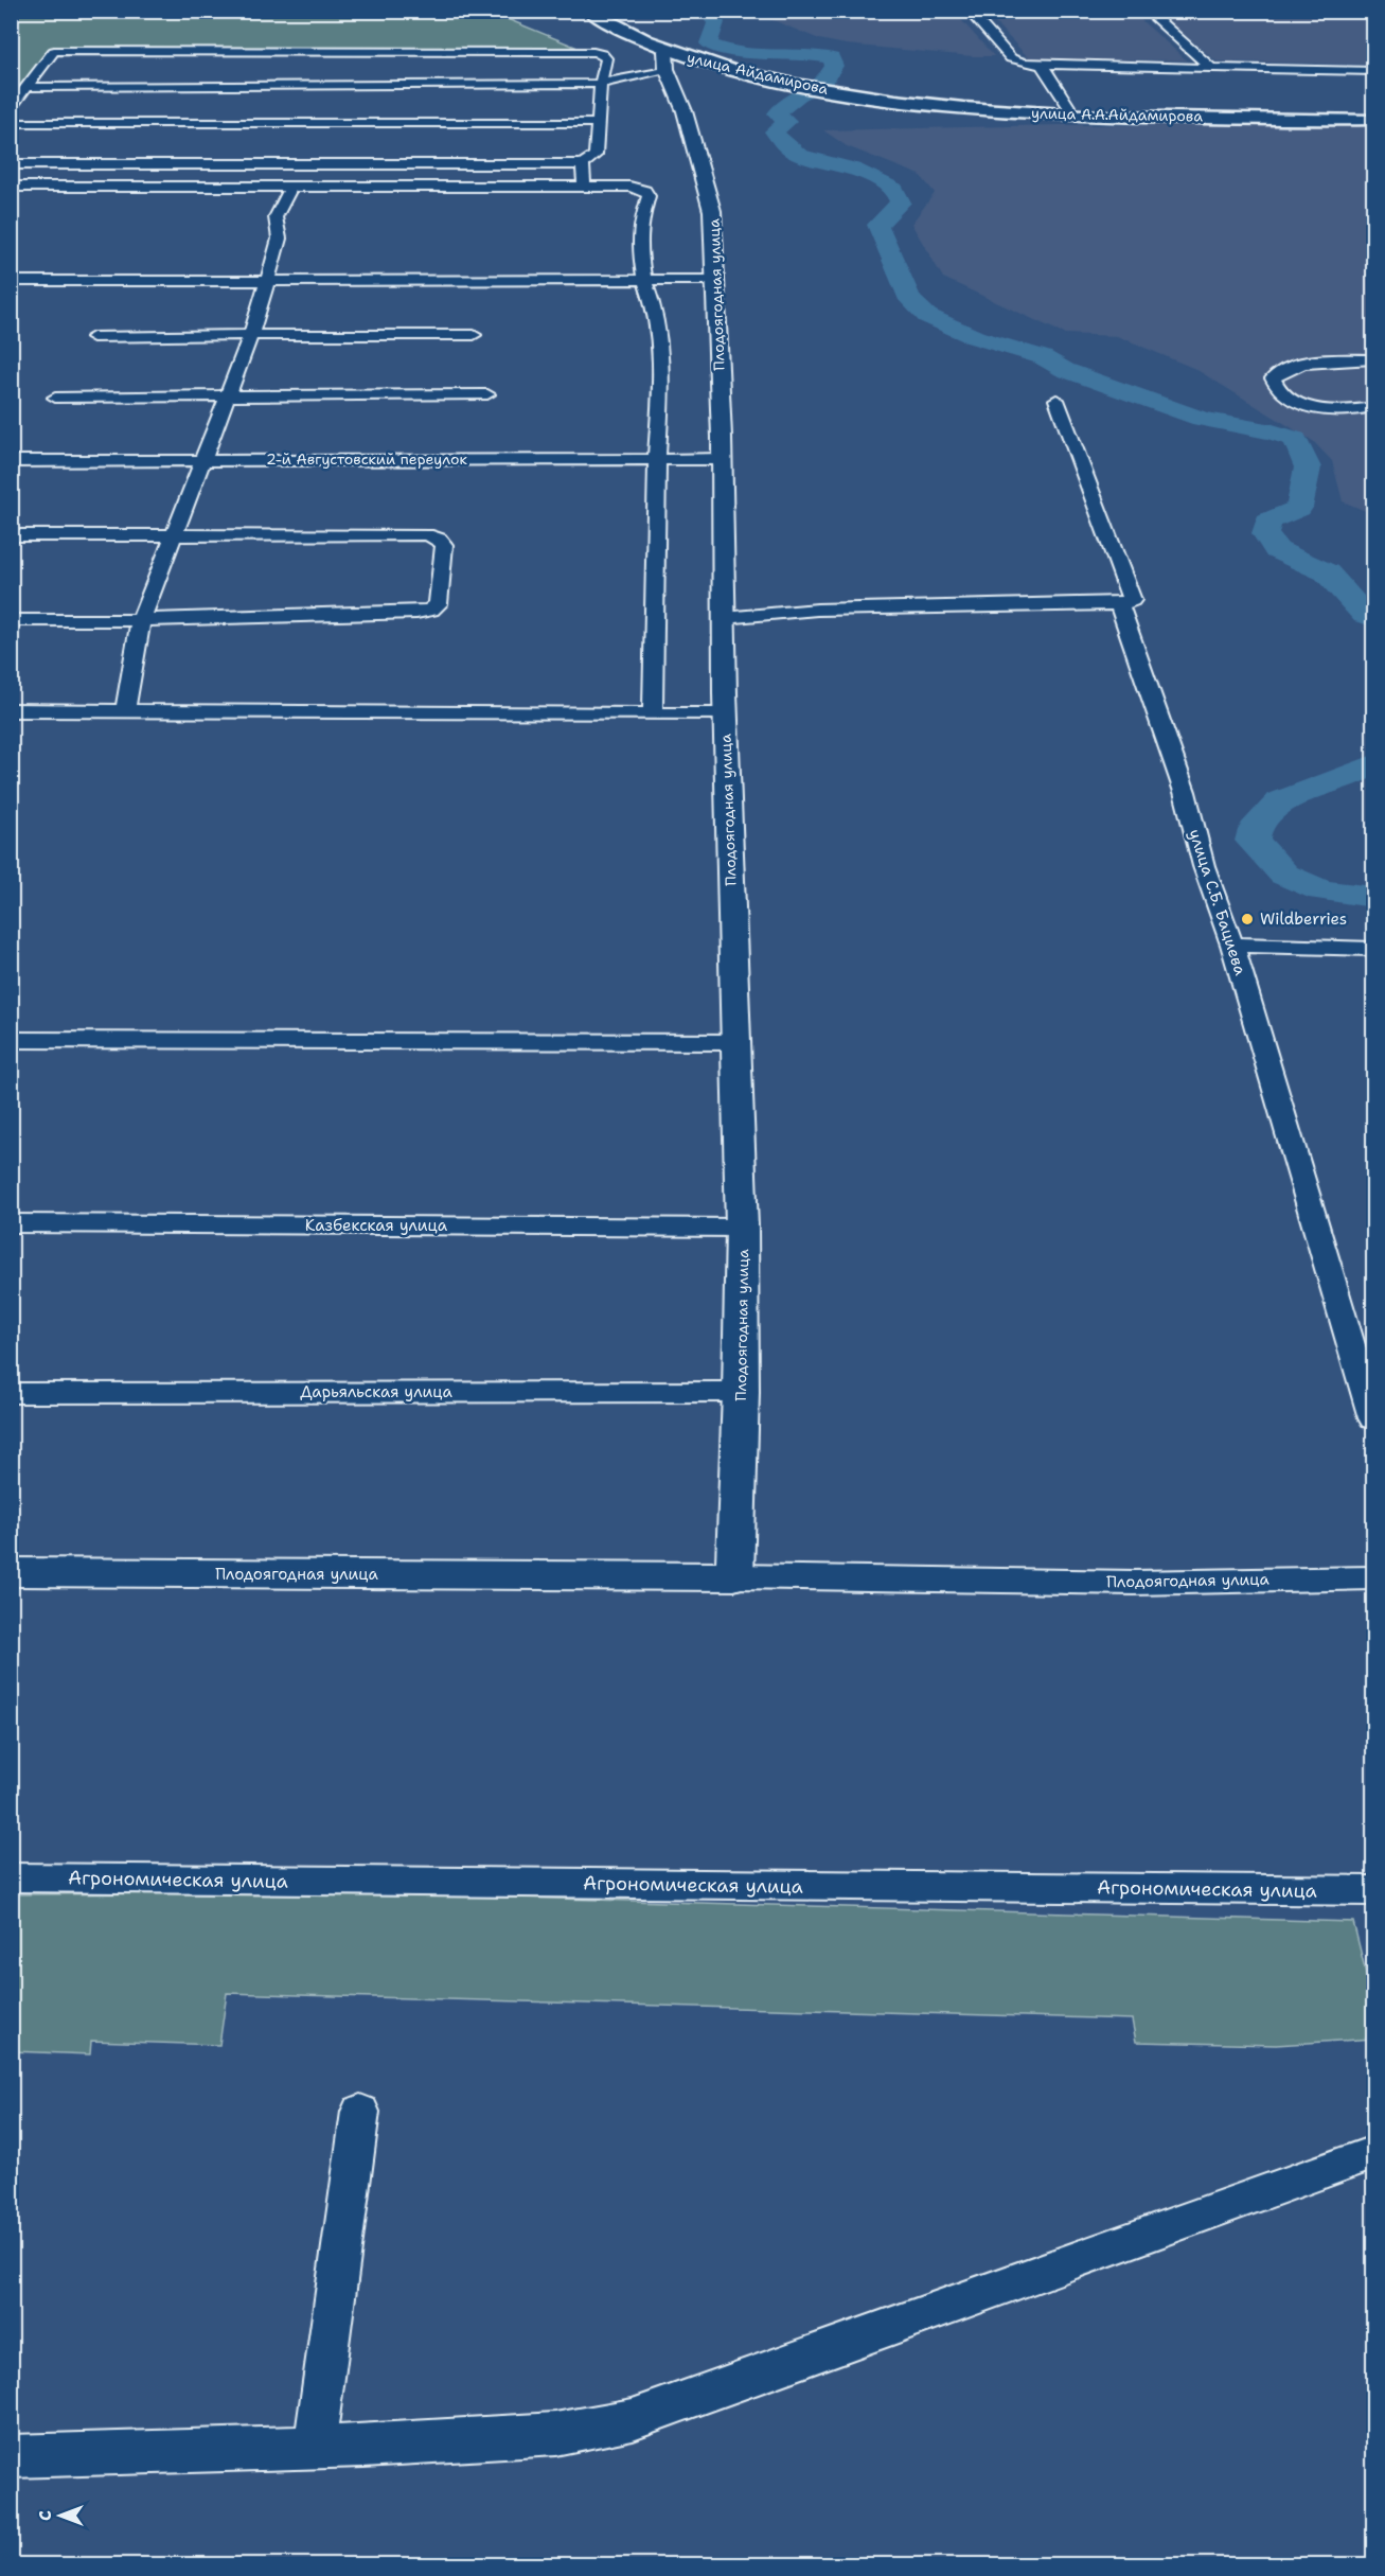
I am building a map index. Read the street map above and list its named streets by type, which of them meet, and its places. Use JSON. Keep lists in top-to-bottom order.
{
  "streets": {
    "main road": ["улица Айдамирова", "улица А.А.Айдамирова"],
    "street": [
      "Плодоягодная улица",
      "2-й Августовский переулок",
      "улица С.Б. Бациева",
      "Казбекская улица",
      "Дарьяльская улица",
      "Агрономическая улица"
    ]
  },
  "crossings": [
    ["улица Айдамирова", "улица А.А.Айдамирова"],
    ["улица Айдамирова", "Плодоягодная улица"],
    ["Плодоягодная улица", "2-й Августовский переулок"],
    ["Плодоягодная улица", "Казбекская улица"],
    ["Плодоягодная улица", "Дарьяльская улица"]
  ],
  "places": ["Wildberries"],
  "north": "left"
}
